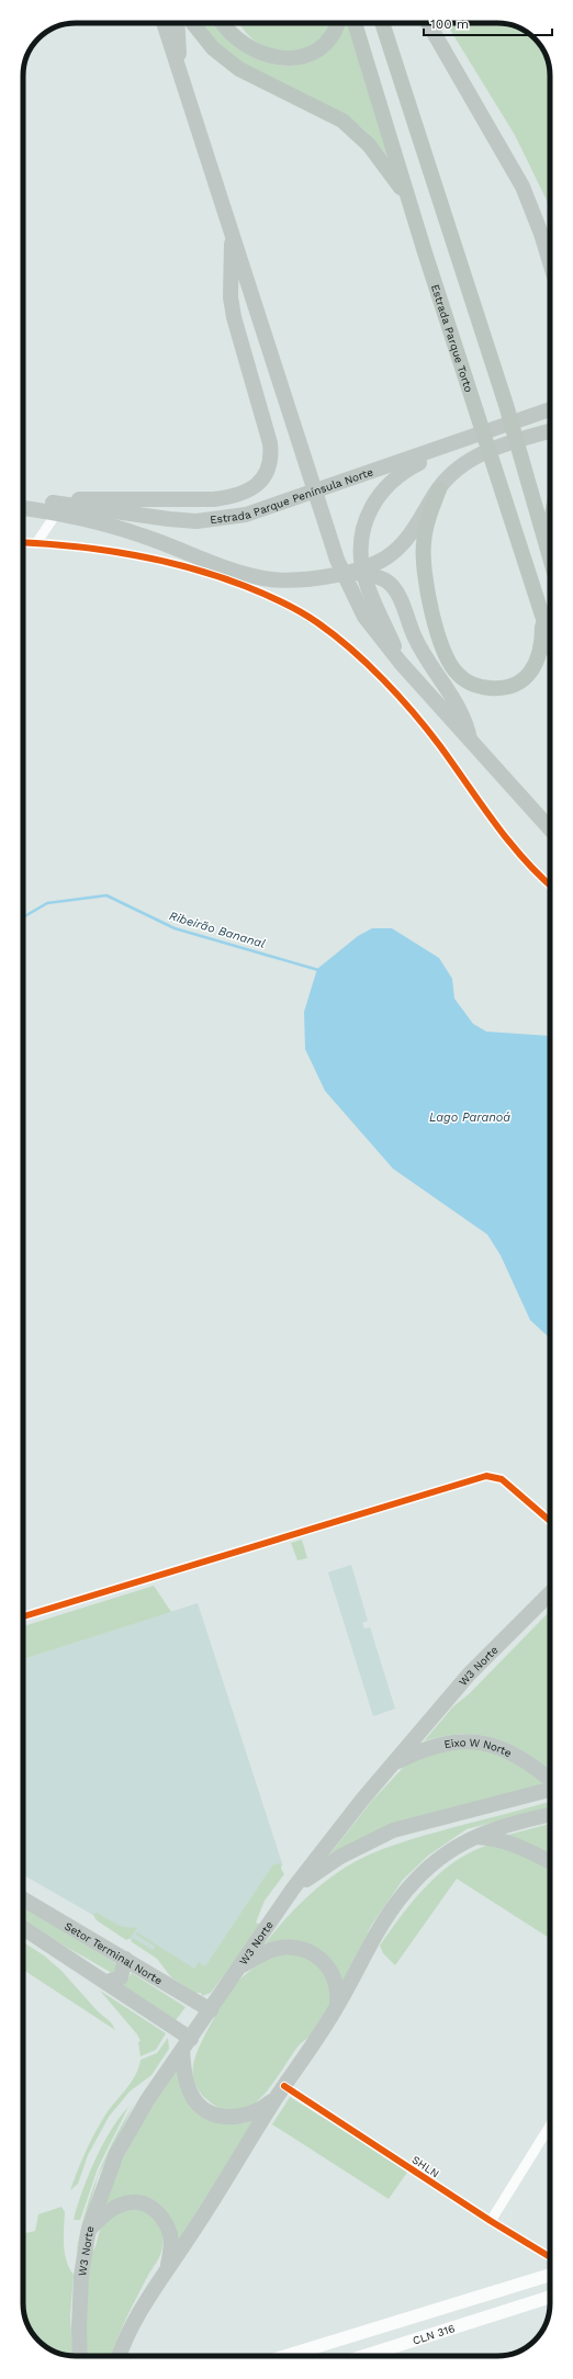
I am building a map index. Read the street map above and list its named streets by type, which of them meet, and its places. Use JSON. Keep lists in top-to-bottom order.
{
  "streets": {
    "highway": ["Estrada Parque Torto"],
    "main road": [
      "Estrada Parque Península Norte",
      "W3 Norte",
      "Eixo W Norte",
      "Setor Terminal Norte",
      "CLN 316"
    ],
    "street": ["SHLN"]
  },
  "crossings": [
    ["W3 Norte", "Eixo W Norte"],
    ["W3 Norte", "Setor Terminal Norte"]
  ],
  "water": ["Ribeirão Bananal", "Lago Paranoá"],
  "scale_bar": "100 m"
}
